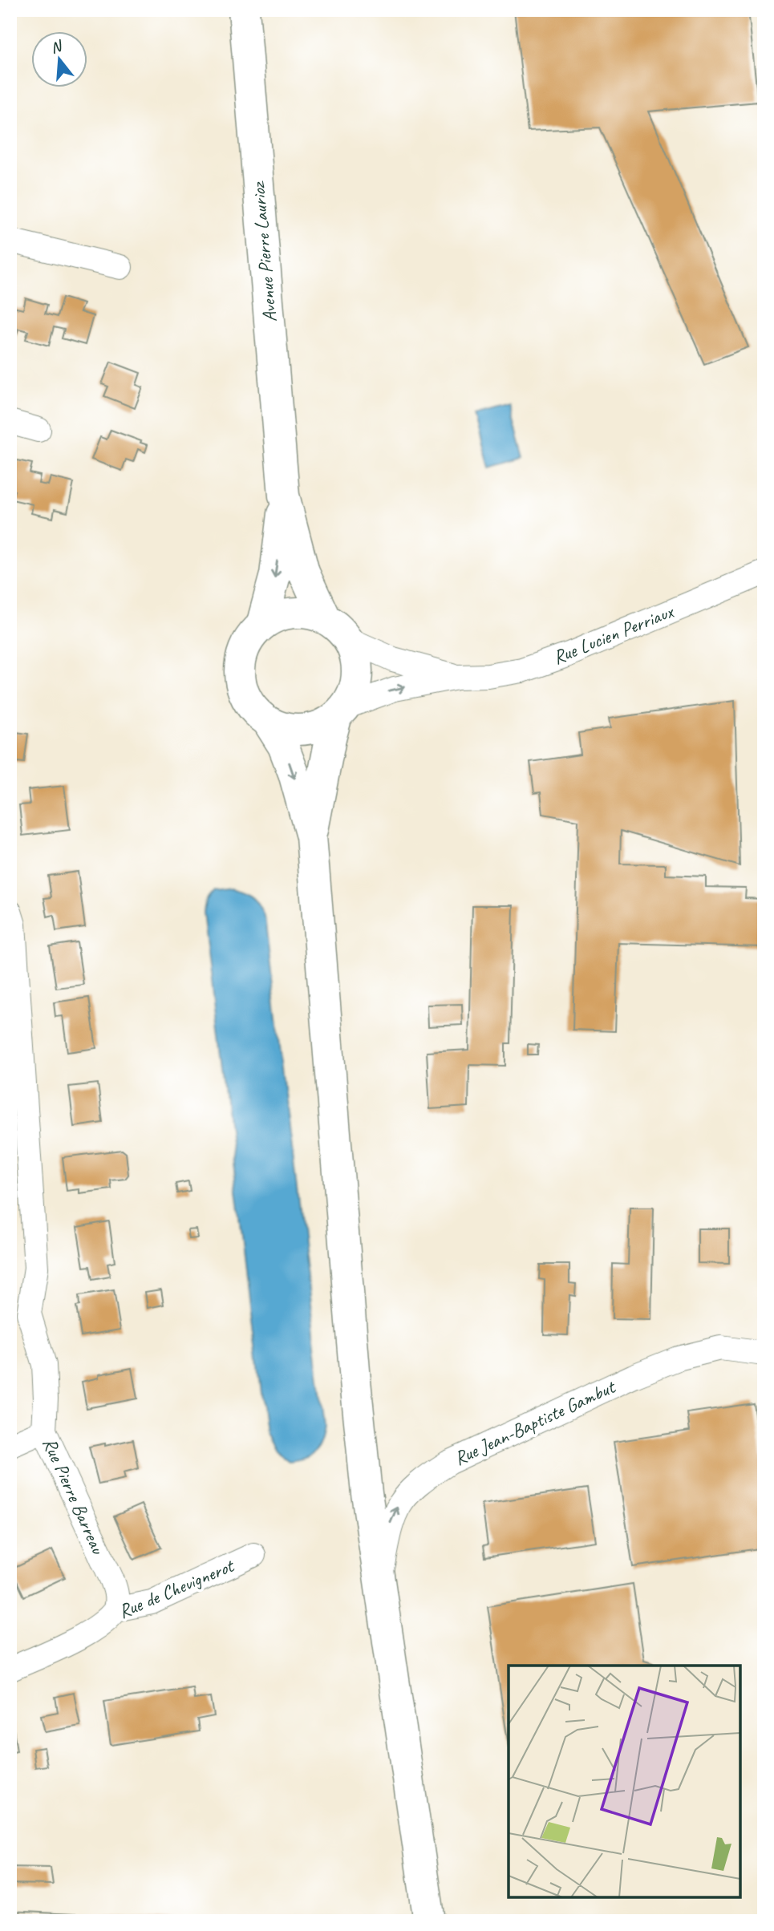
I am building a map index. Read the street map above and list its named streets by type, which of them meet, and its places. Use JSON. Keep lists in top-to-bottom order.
{
  "streets": {
    "main road": ["Avenue Pierre Laurioz"],
    "street": [
      "Rue Lucien Perriaux",
      "Rue Jean-Baptiste Gambut",
      "Rue Pierre Barreau",
      "Rue de Chevignerot"
    ]
  },
  "crossings": [
    ["Avenue Pierre Laurioz", "Rue Lucien Perriaux"],
    ["Rue Pierre Barreau", "Rue de Chevignerot"]
  ],
  "one_way": ["Rue Jean-Baptiste Gambut"],
  "north": "top"
}
